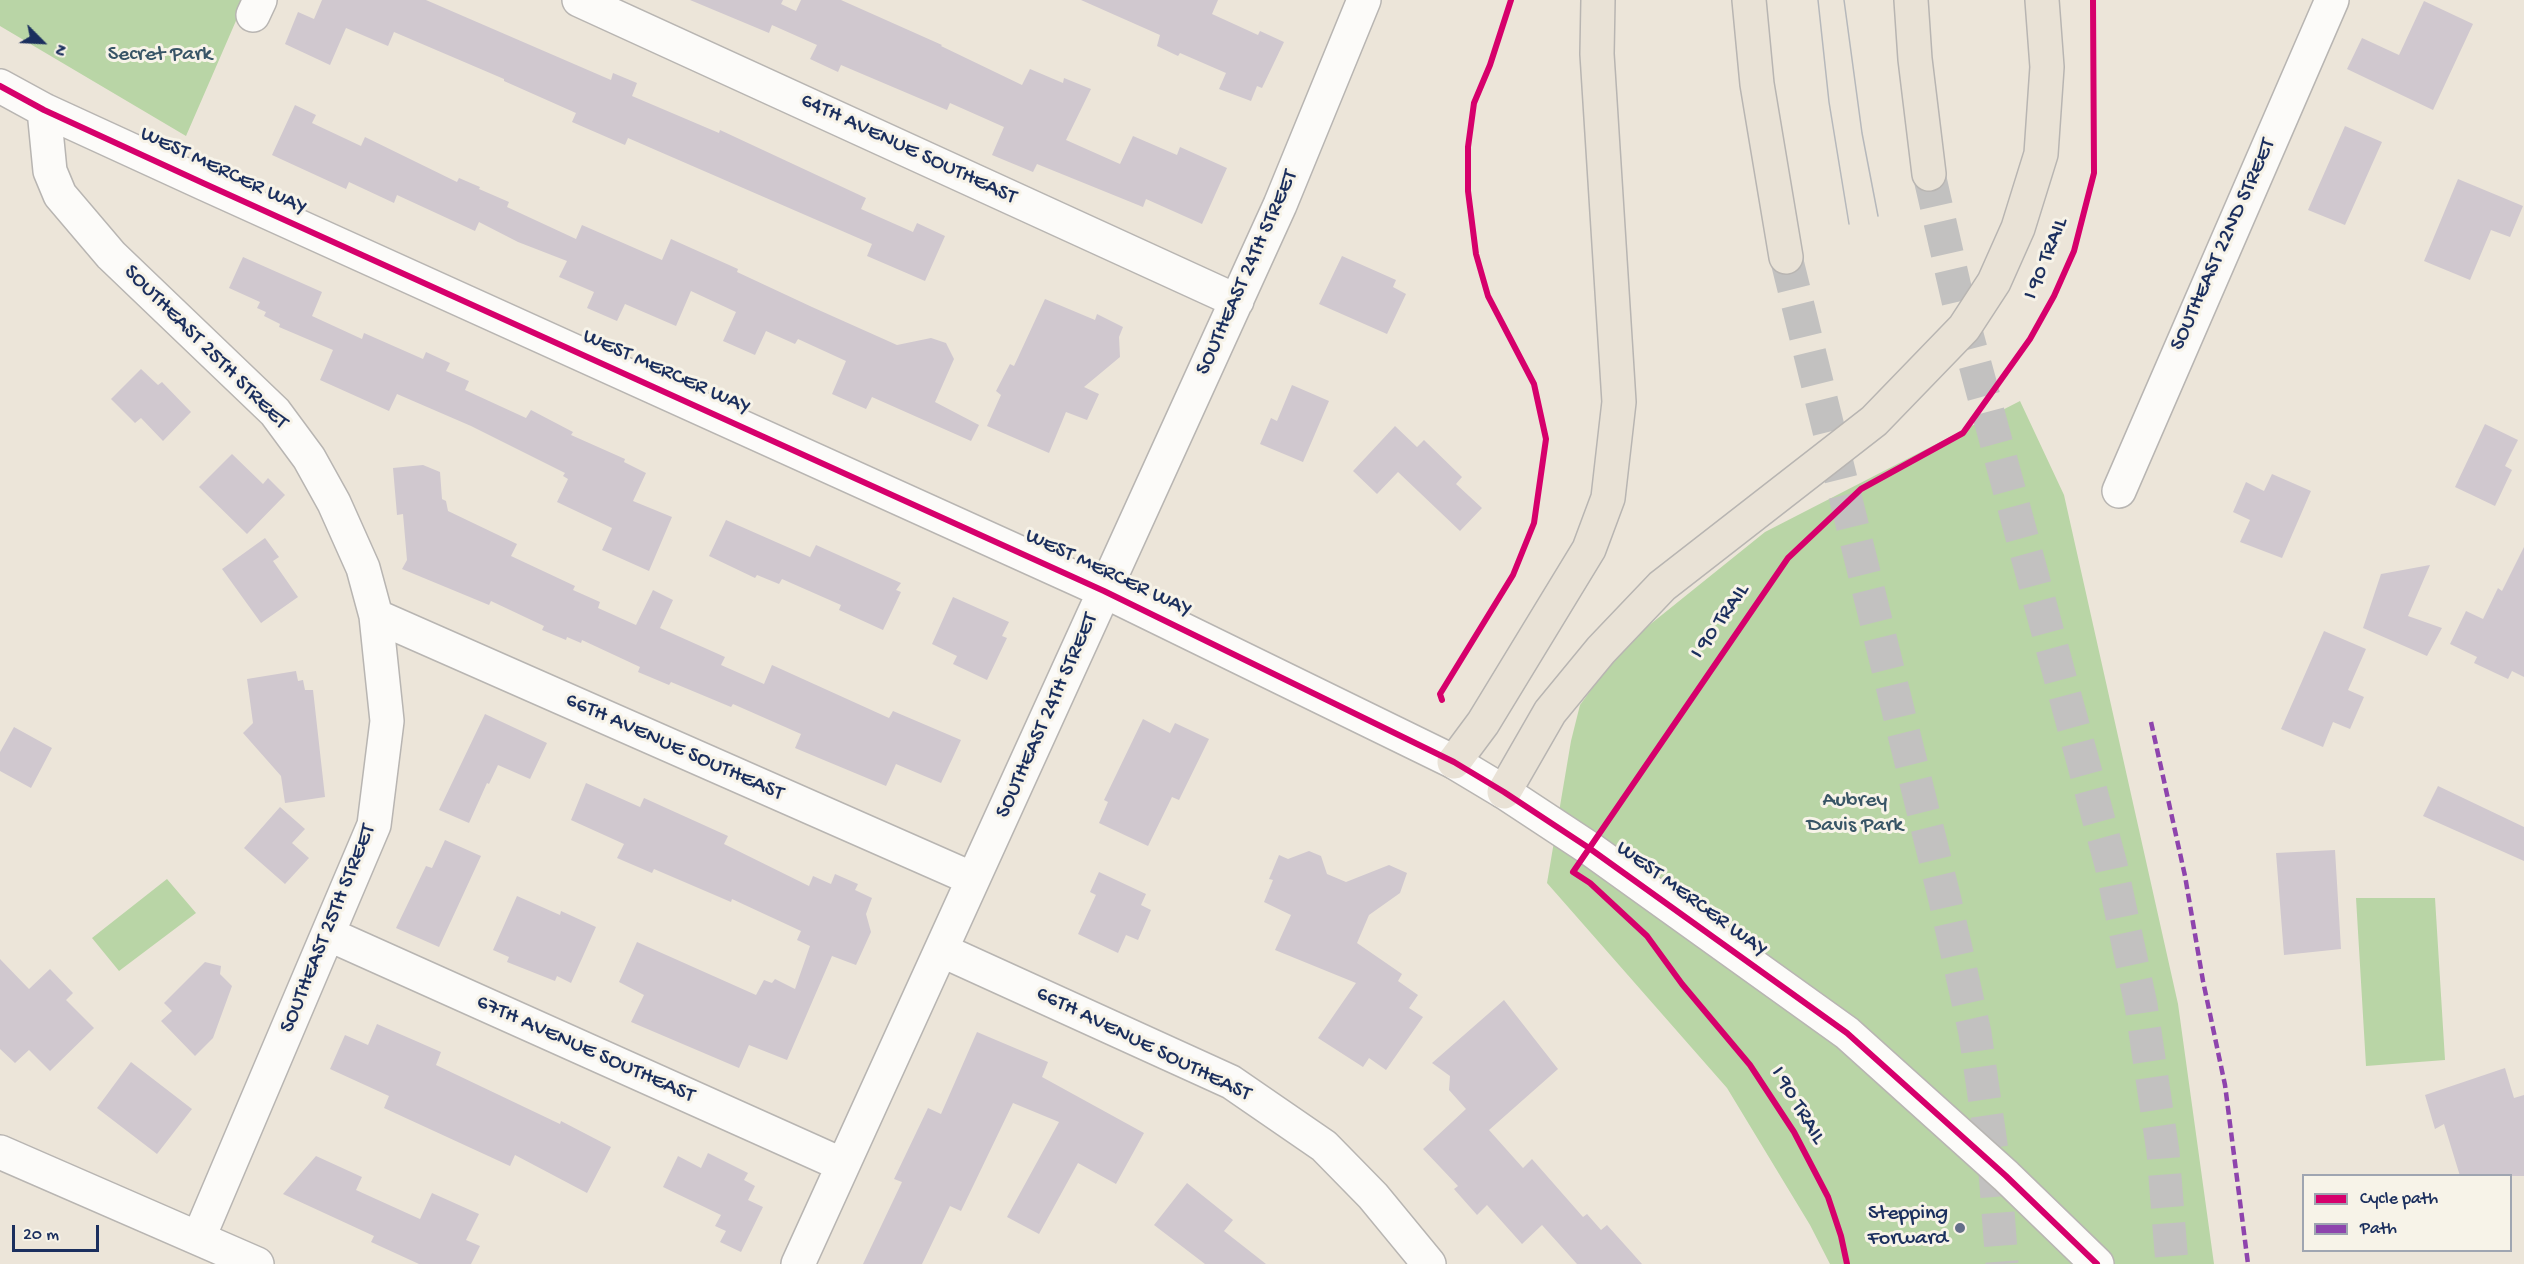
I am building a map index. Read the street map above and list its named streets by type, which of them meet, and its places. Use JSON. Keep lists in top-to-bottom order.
{
  "streets": {
    "street": [
      "64TH AVENUE SOUTHEAST",
      "WEST MERCER WAY",
      "SOUTHEAST 22ND STREET",
      "SOUTHEAST 24TH STREET",
      "SOUTHEAST 25TH STREET",
      "66TH AVENUE SOUTHEAST",
      "67TH AVENUE SOUTHEAST"
    ],
    "cycle path": ["I 90 TRAIL"]
  },
  "crossings": [
    ["64TH AVENUE SOUTHEAST", "SOUTHEAST 24TH STREET"],
    ["WEST MERCER WAY", "SOUTHEAST 24TH STREET"],
    ["WEST MERCER WAY", "SOUTHEAST 25TH STREET"],
    ["SOUTHEAST 24TH STREET", "66TH AVENUE SOUTHEAST"],
    ["SOUTHEAST 24TH STREET", "67TH AVENUE SOUTHEAST"],
    ["SOUTHEAST 25TH STREET", "66TH AVENUE SOUTHEAST"],
    ["SOUTHEAST 25TH STREET", "67TH AVENUE SOUTHEAST"]
  ],
  "parks": ["Secret Park", "Aubrey Davis Park"],
  "places": ["Stepping Forward"],
  "legend": ["Cycle path", "Path"],
  "scale_bar": "20 m",
  "north": "bottom right"
}
